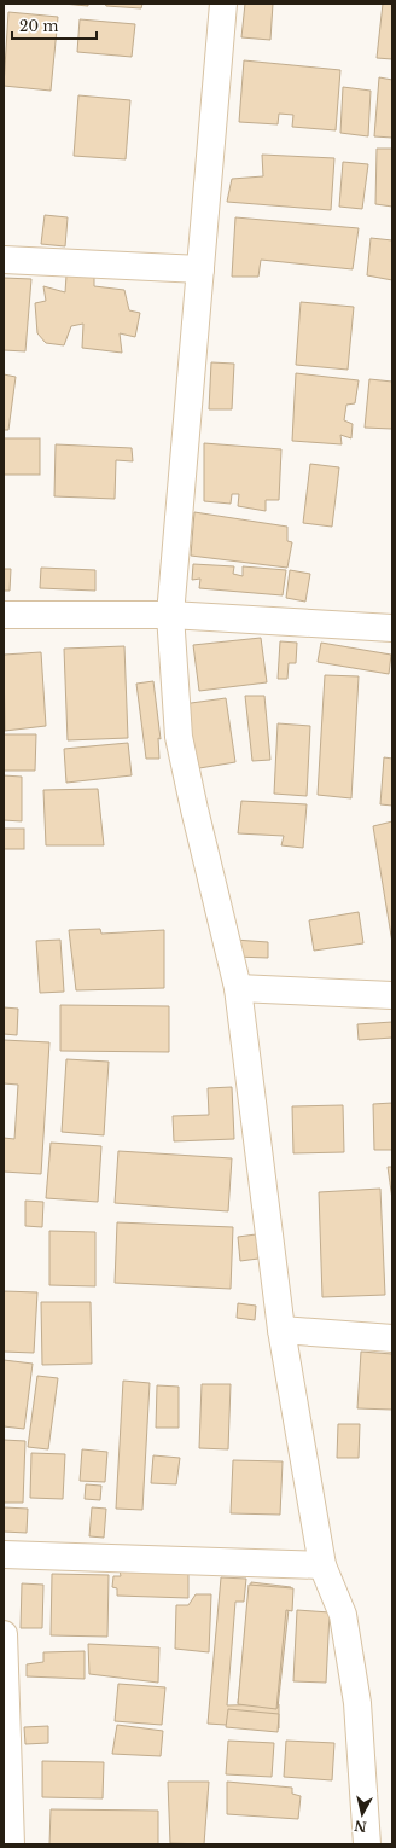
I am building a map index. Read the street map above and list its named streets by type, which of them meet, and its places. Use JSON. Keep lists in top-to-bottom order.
{
  "scale_bar": "20 m",
  "north": "bottom"
}
